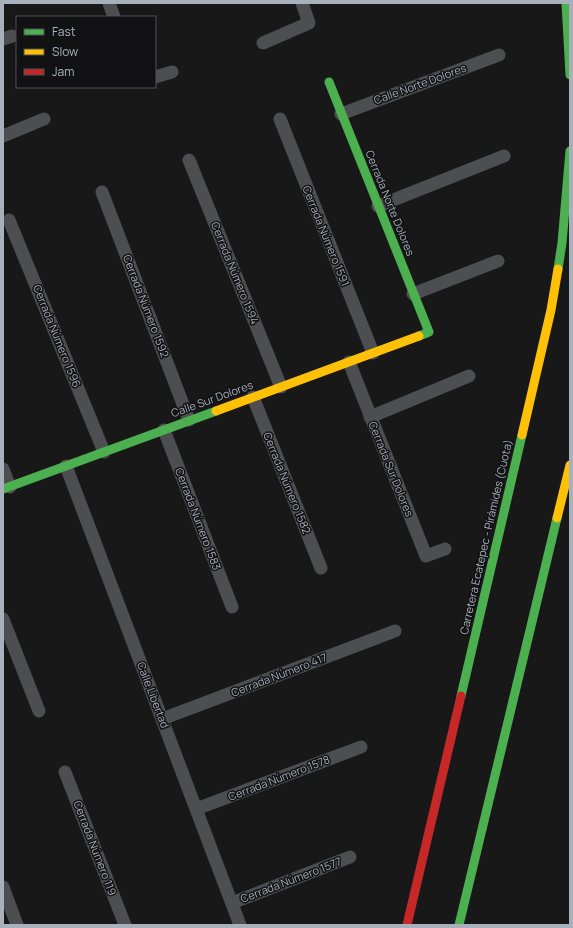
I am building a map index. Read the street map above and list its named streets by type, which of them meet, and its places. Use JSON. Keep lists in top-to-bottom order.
{
  "streets": {
    "main road": ["Cerrada Norte Dolores", "Calle Sur Dolores", "Carretera Ecatepec - Pirámides (Cuota)"],
    "street": [
      "Calle Norte Dolores",
      "Cerrada Número 1591",
      "Cerrada Número 1594",
      "Cerrada Número 1592",
      "Cerrada Número 1596",
      "Cerrada Sur Dolores",
      "Cerrada Número 1582",
      "Cerrada Número 1583",
      "Cerrada Número 417",
      "Calle Libertad",
      "Cerrada Número 1578",
      "Cerrada Número 119",
      "Cerrada Número 1577"
    ]
  },
  "crossings": [
    ["Calle Norte Dolores", "Cerrada Norte Dolores"],
    ["Cerrada Norte Dolores", "Calle Sur Dolores"],
    ["Cerrada Número 1591", "Calle Sur Dolores"],
    ["Cerrada Número 1594", "Calle Sur Dolores"],
    ["Cerrada Número 1592", "Calle Sur Dolores"],
    ["Cerrada Número 1596", "Calle Sur Dolores"],
    ["Calle Sur Dolores", "Cerrada Sur Dolores"],
    ["Calle Sur Dolores", "Cerrada Número 1582"],
    ["Calle Sur Dolores", "Cerrada Número 1583"],
    ["Calle Sur Dolores", "Calle Libertad"],
    ["Cerrada Número 417", "Calle Libertad"],
    ["Calle Libertad", "Cerrada Número 1578"],
    ["Calle Libertad", "Cerrada Número 1577"]
  ],
  "legend": ["Fast", "Slow", "Jam"]
}
